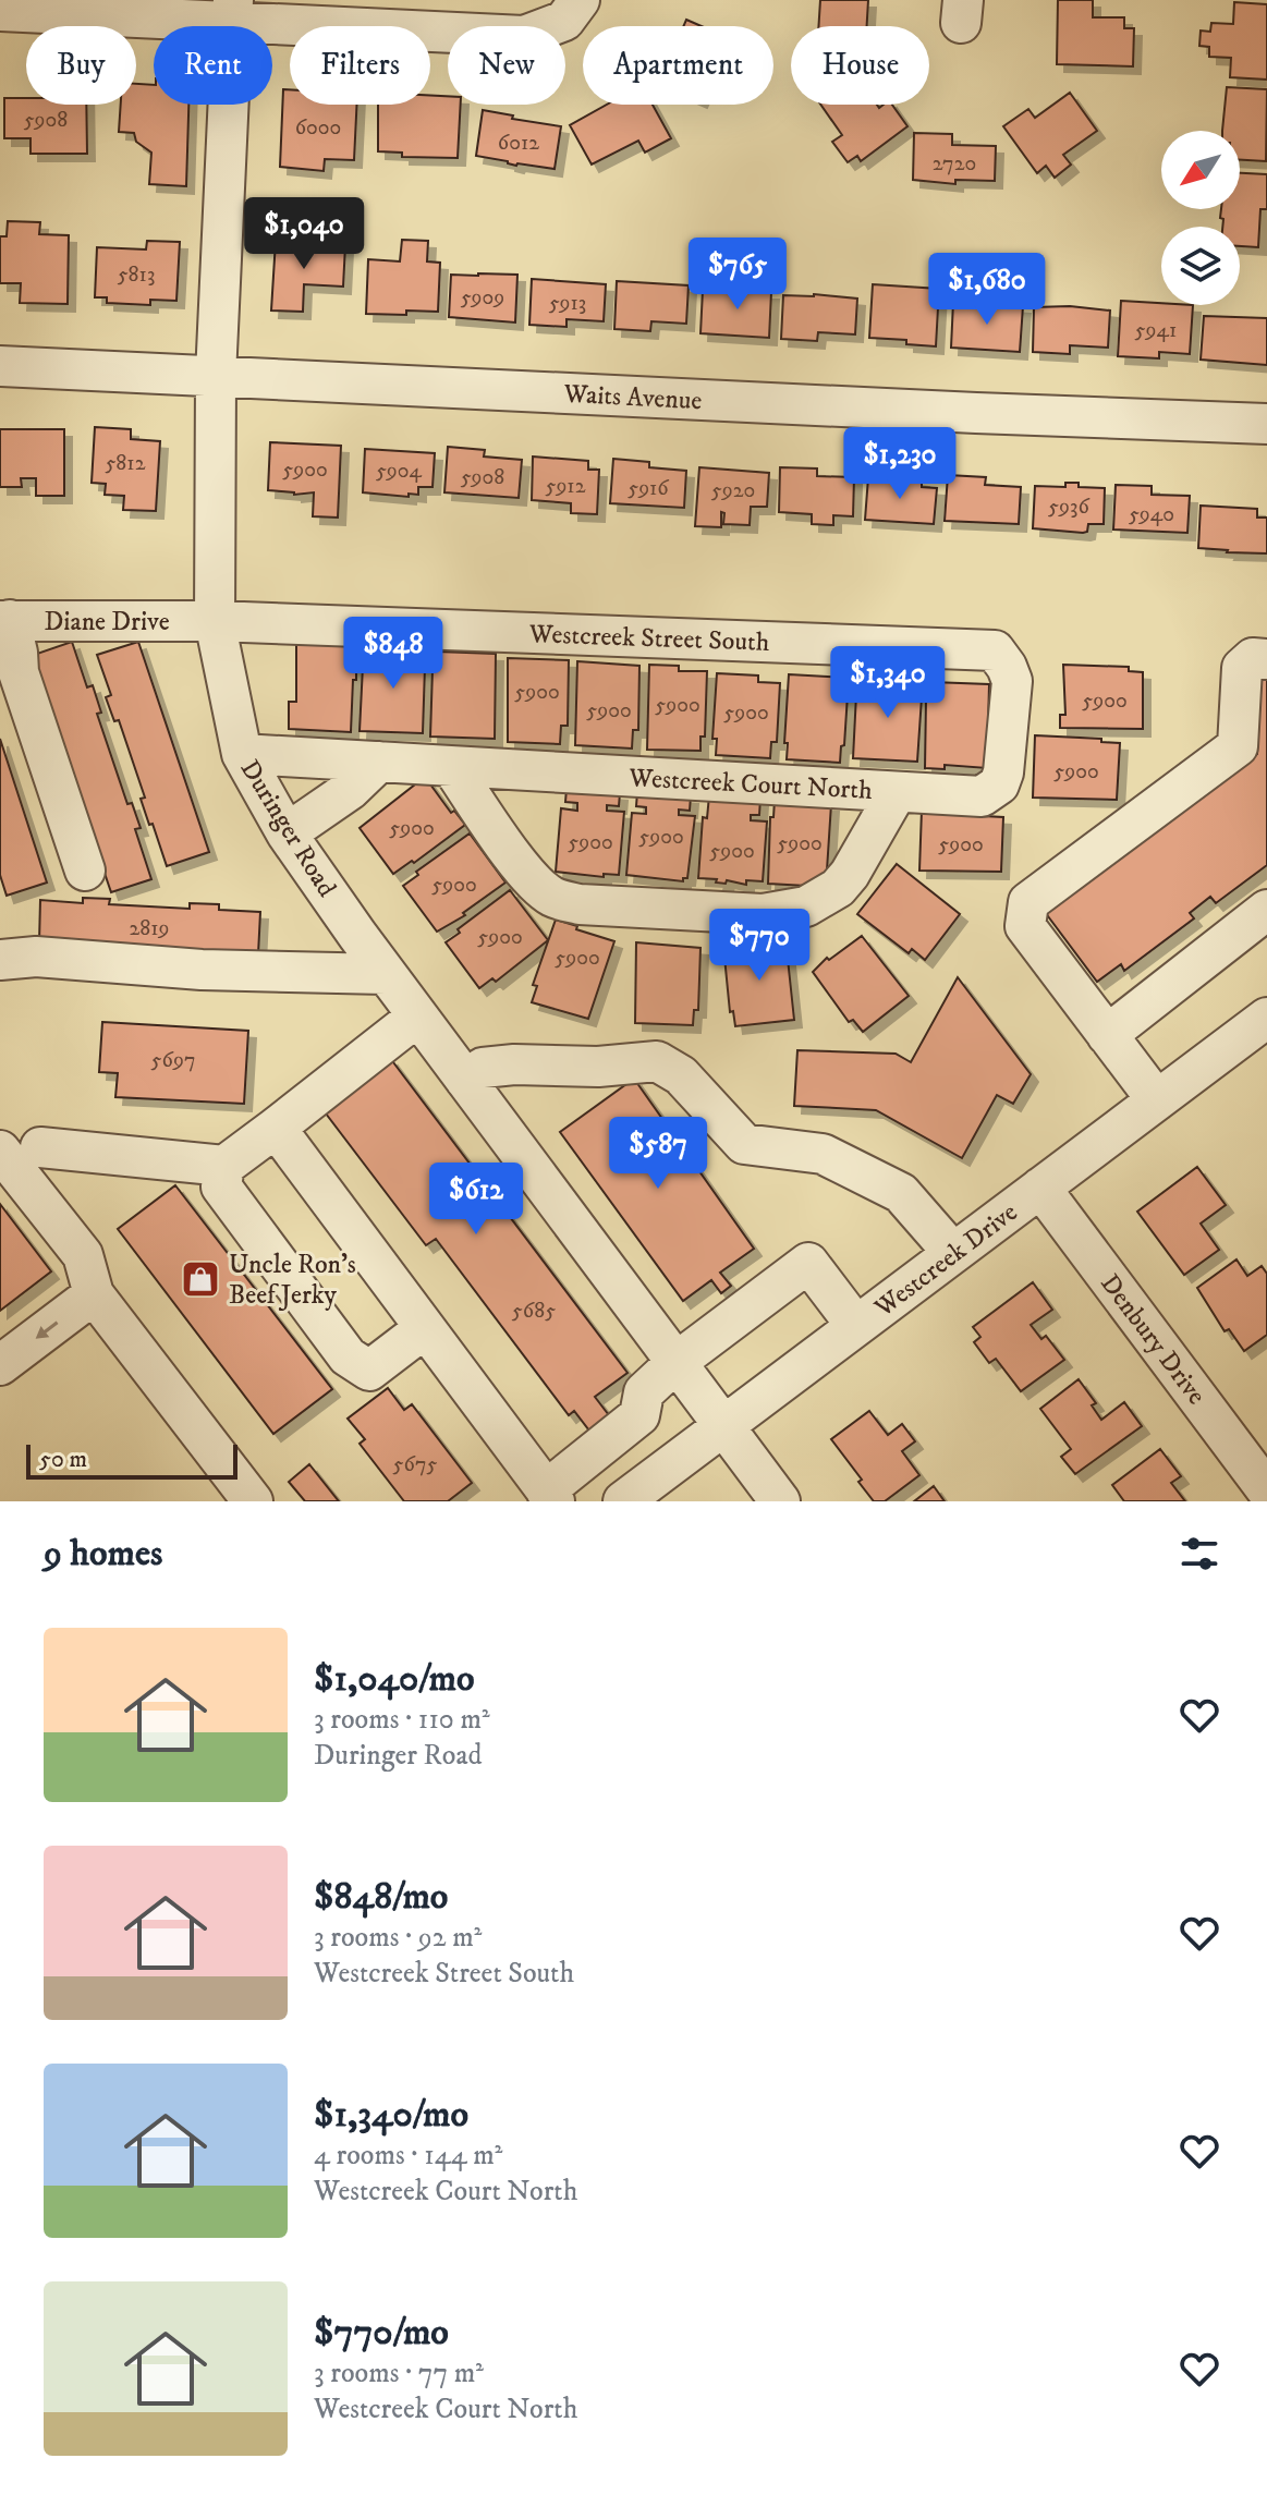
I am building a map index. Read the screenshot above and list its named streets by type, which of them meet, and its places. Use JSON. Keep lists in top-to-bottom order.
{
  "streets": {
    "street": [
      "Waits Avenue",
      "Diane Drive",
      "Westcreek Street South",
      "Westcreek Court North",
      "Duringer Road",
      "Westcreek Drive",
      "Denbury Drive"
    ]
  },
  "crossings": [
    ["Waits Avenue", "Duringer Road"],
    ["Diane Drive", "Westcreek Street South"],
    ["Diane Drive", "Duringer Road"],
    ["Westcreek Street South", "Westcreek Court North"],
    ["Westcreek Street South", "Duringer Road"],
    ["Westcreek Court North", "Duringer Road"],
    ["Duringer Road", "Westcreek Drive"],
    ["Westcreek Drive", "Denbury Drive"]
  ],
  "places": {
    "shop": ["Uncle Ron's Beef Jerky"]
  },
  "house_numbers": [
    "5908",
    "6000",
    "6012",
    "2720",
    "5813",
    "5909",
    "5913",
    "5941",
    "5812",
    "5900",
    "5904",
    "5908",
    "5912",
    "5916",
    "5920",
    "5936",
    "5940",
    "5900",
    "5900",
    "5900",
    "5900",
    "5900",
    "5900",
    "5900",
    "5900",
    "5900",
    "5900",
    "5900",
    "5900",
    "5900",
    "2819",
    "5900",
    "5900",
    "5697",
    "5685",
    "5675"
  ],
  "scale_bar": "50 m",
  "north": "bottom left",
  "page": {
    "chip": [
      "Buy",
      "Rent",
      "Filters",
      "New",
      "Apartment",
      "House"
    ],
    "price": [
      "$1,040",
      "$765",
      "$1,680",
      "$1,230",
      "$848",
      "$1,340",
      "$770",
      "$587",
      "$612"
    ],
    "scale": "50 m",
    "heading": "9 homes",
    "list": [
      {
        "name": "$1,040/mo",
        "note": "3 rooms · 110 m² · Duringer Road"
      },
      {
        "name": "$848/mo",
        "note": "3 rooms · 92 m² · Westcreek Street South"
      },
      {
        "name": "$1,340/mo",
        "note": "4 rooms · 144 m² · Westcreek Court North"
      },
      {
        "name": "$770/mo",
        "note": "3 rooms · 77 m² · Westcreek Court North"
      }
    ]
  }
}
